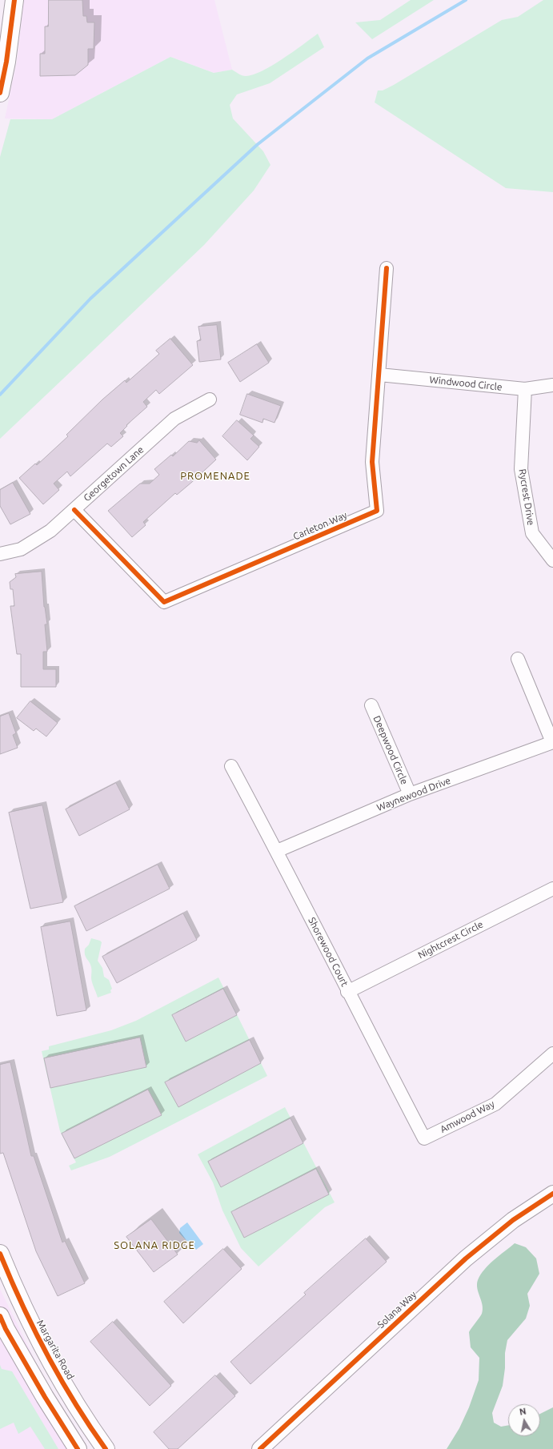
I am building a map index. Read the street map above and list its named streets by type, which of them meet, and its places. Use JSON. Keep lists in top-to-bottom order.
{
  "streets": {
    "main road": ["Margarita Road"],
    "street": [
      "Windwood Circle",
      "Georgetown Lane",
      "Rycrest Drive",
      "Carleton Way",
      "Deepwood Circle",
      "Waynewood Drive",
      "Nightcrest Circle",
      "Shorewood Court",
      "Amwood Way",
      "Solana Way"
    ]
  },
  "crossings": [
    ["Windwood Circle", "Rycrest Drive"],
    ["Windwood Circle", "Carleton Way"],
    ["Georgetown Lane", "Carleton Way"],
    ["Deepwood Circle", "Waynewood Drive"],
    ["Waynewood Drive", "Shorewood Court"],
    ["Nightcrest Circle", "Shorewood Court"],
    ["Shorewood Court", "Amwood Way"]
  ],
  "districts": ["PROMENADE", "SOLANA RIDGE"],
  "north": "top"
}
